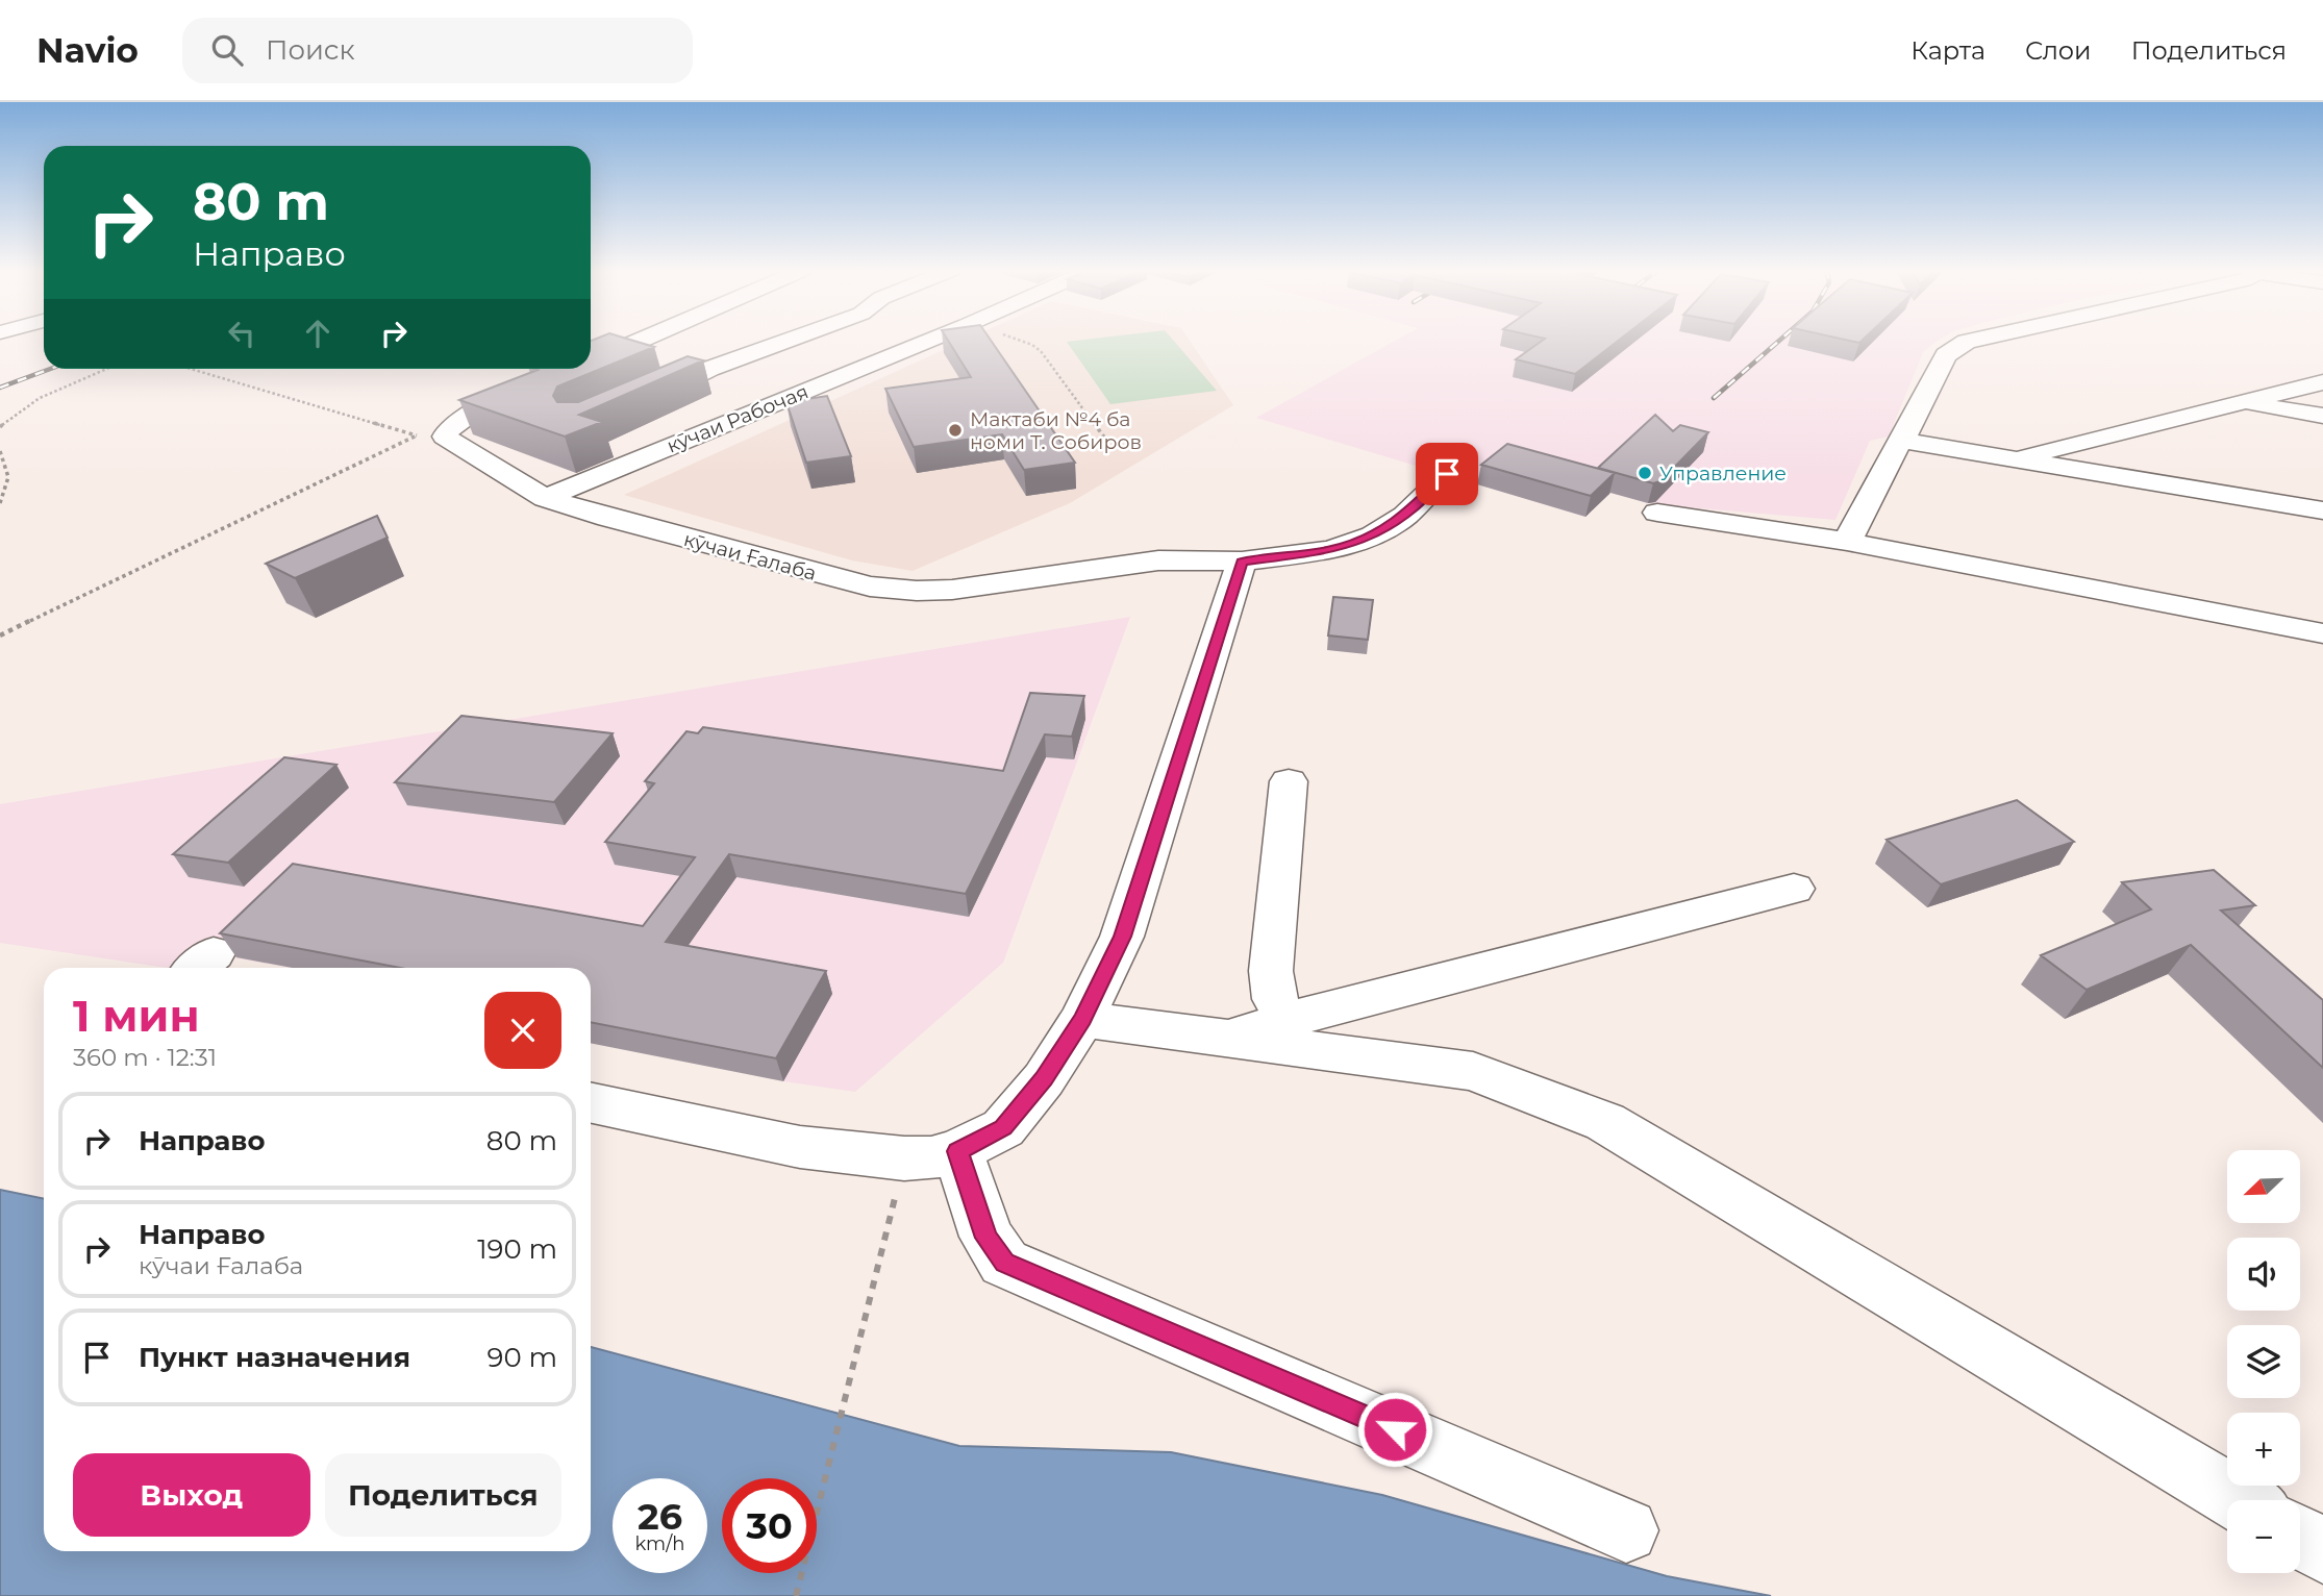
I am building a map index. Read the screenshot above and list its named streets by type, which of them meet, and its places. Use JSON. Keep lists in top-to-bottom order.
{
  "streets": {
    "street": ["кӯчаи Рабочая", "кӯчаи Ғалаба"]
  },
  "crossings": [
    ["кӯчаи Рабочая", "кӯчаи Ғалаба"]
  ],
  "places": ["Мактаби №4 ба номи Т. Собиров", "Управление"],
  "north": "bottom left",
  "page": {
    "header": "Navio",
    "search": "Поиск",
    "nav": ["Карта", "Слои", "Поделиться"],
    "turn": ["80 m", "Направо"],
    "heading": ["1 мин", "360 m · 12:31"],
    "list": [
      {
        "name": "Направо",
        "value": "80 m"
      },
      {
        "name": "Направо",
        "note": "кӯчаи Ғалаба",
        "value": "190 m"
      },
      {
        "name": "Пункт назначения",
        "value": "90 m"
      }
    ],
    "map_buttons": ["+", "−"],
    "buttons": ["Выход", "Поделиться"],
    "speed": "26 km/h",
    "limit": "30"
  }
}
